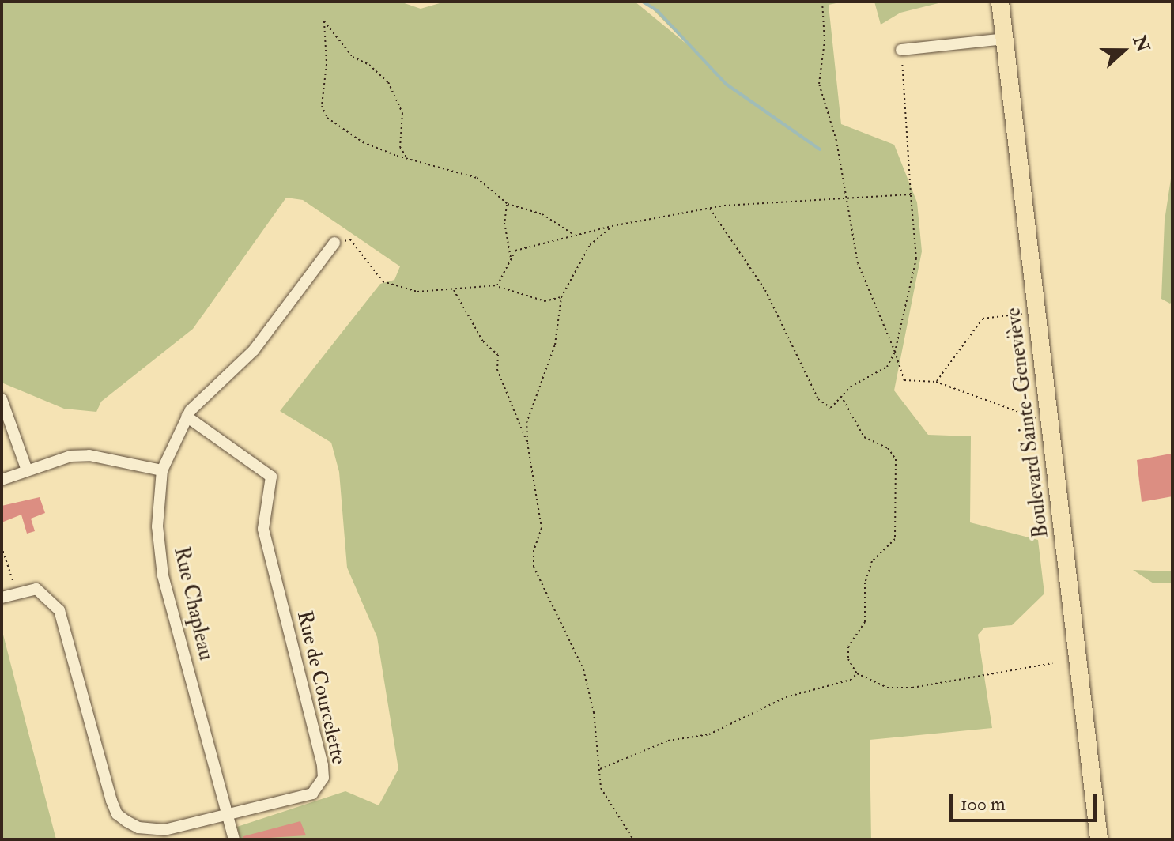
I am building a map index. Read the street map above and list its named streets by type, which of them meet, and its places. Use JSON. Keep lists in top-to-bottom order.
{
  "streets": {
    "main road": ["Boulevard Sainte-Geneviève"],
    "street": ["Rue Chapleau", "Rue de Courcelette"]
  },
  "crossings": [
    ["Rue Chapleau", "Rue de Courcelette"]
  ],
  "scale_bar": "100 m",
  "north": "right"
}
